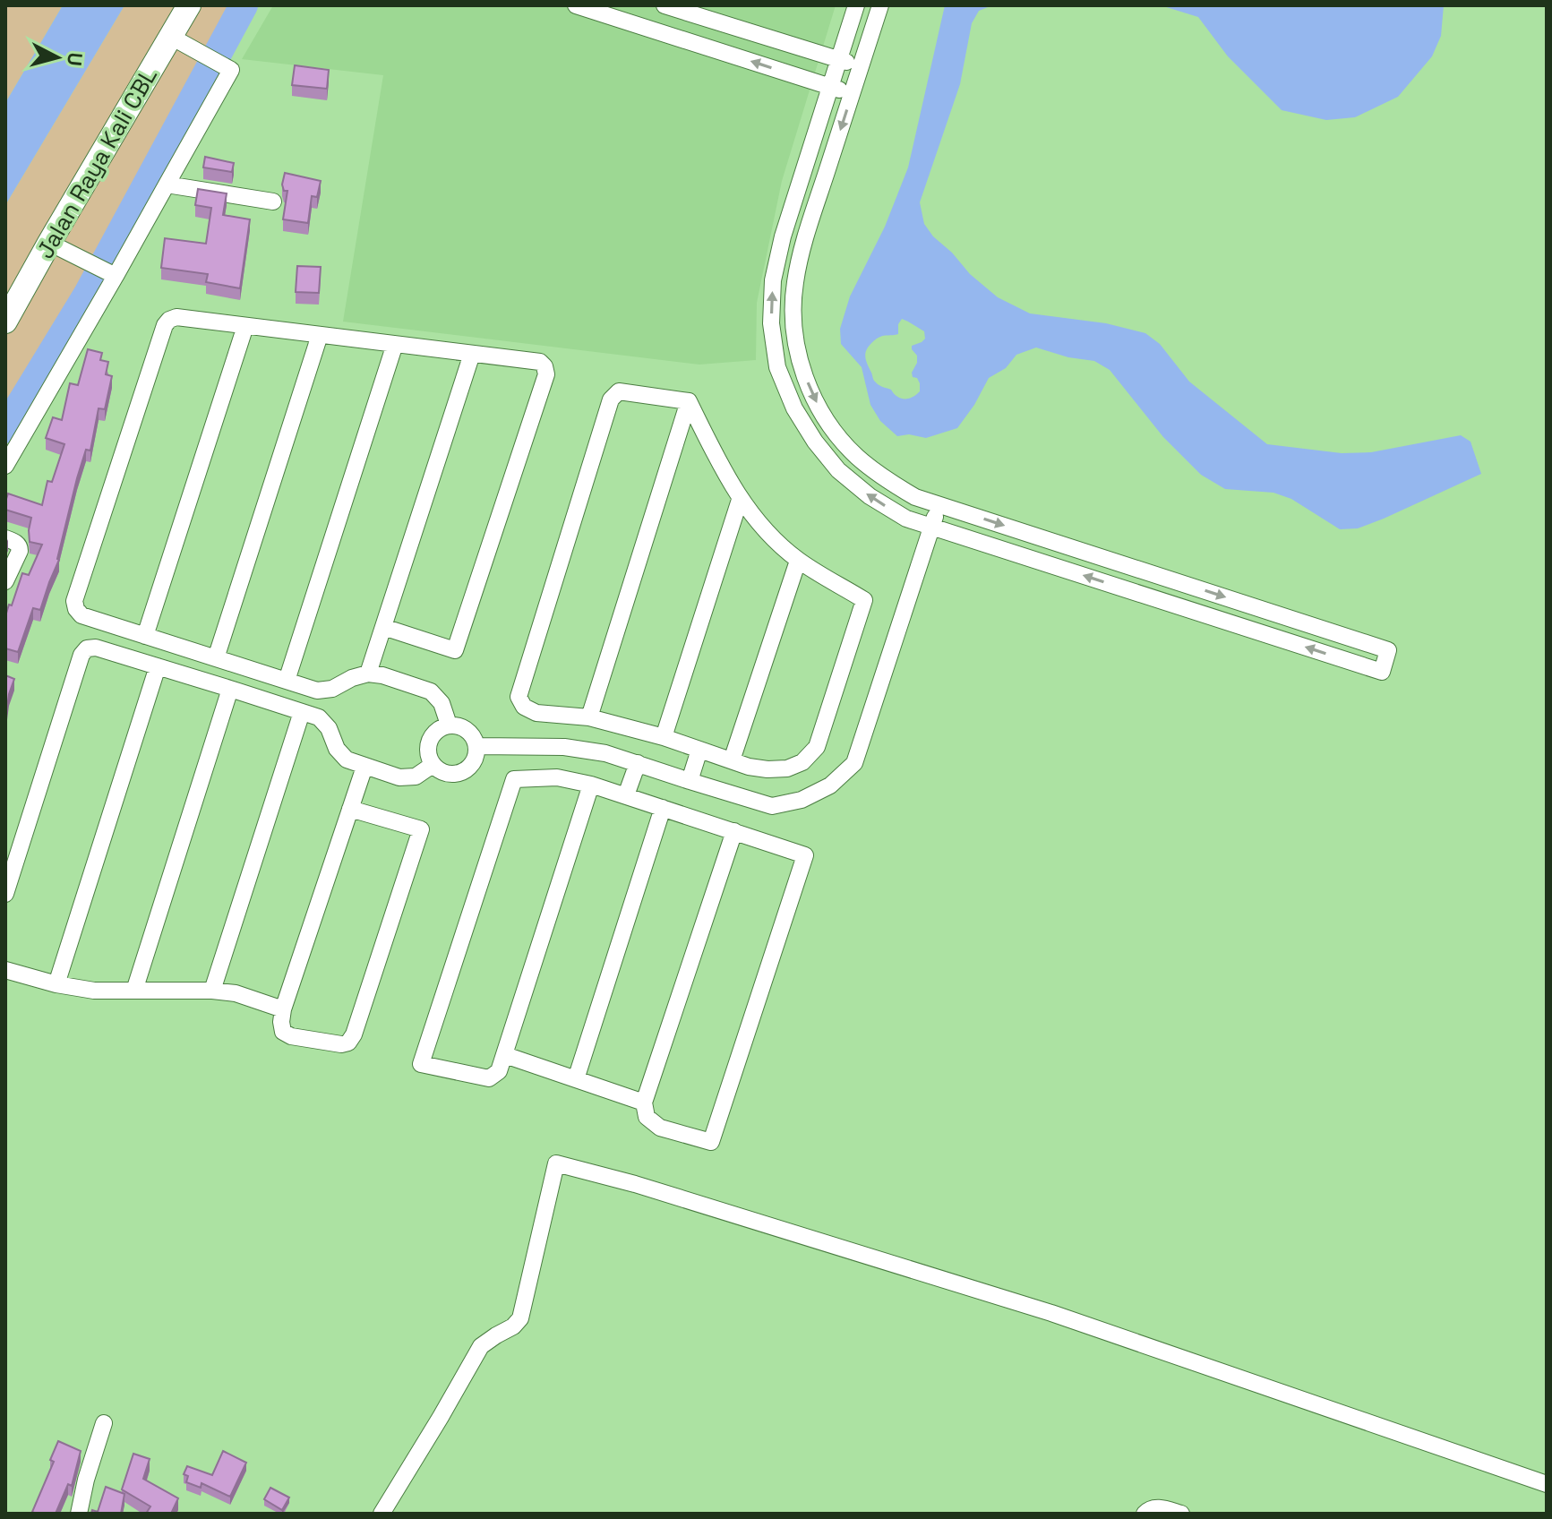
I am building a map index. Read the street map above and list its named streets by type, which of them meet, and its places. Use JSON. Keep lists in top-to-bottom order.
{
  "streets": {
    "main road": ["Jalan Raya Kali CBL"]
  },
  "north": "right"
}
